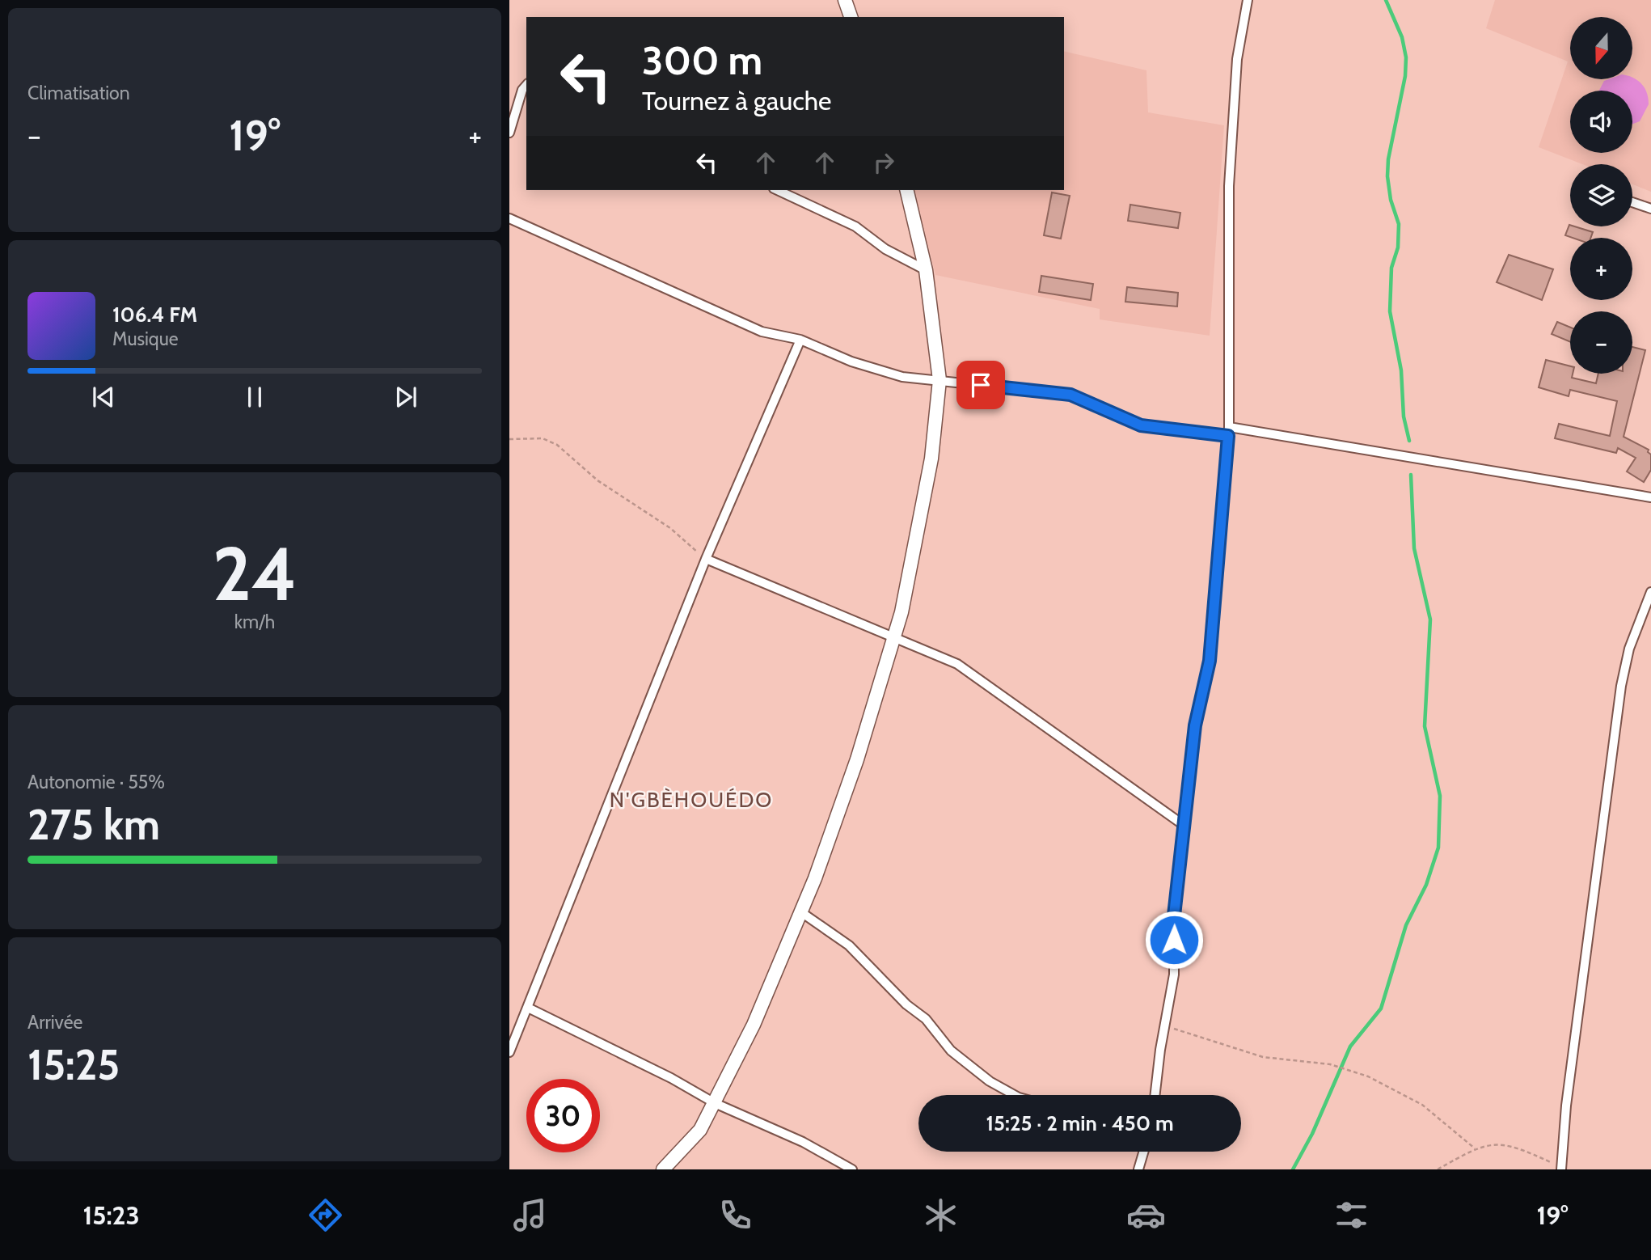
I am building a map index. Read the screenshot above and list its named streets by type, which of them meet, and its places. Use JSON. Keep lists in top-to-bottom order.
{
  "districts": ["N'GBÈHOUÉDO"],
  "north": "bottom",
  "page": {
    "tile": [
      "Climatisation",
      ["24", "km/h"],
      ["Autonomie · 55%", "275 km"],
      ["Arrivée", "15:25"]
    ],
    "map_buttons": ["+", "−"],
    "turn": ["300 m", "Tournez à gauche"],
    "heat": ["−", "19°", "+"],
    "song": ["106.4 FM", "Musique"],
    "limit": "30",
    "trip": "15:25 · 2 min · 450 m",
    "tabs": ["15:23", "19°"]
  }
}
